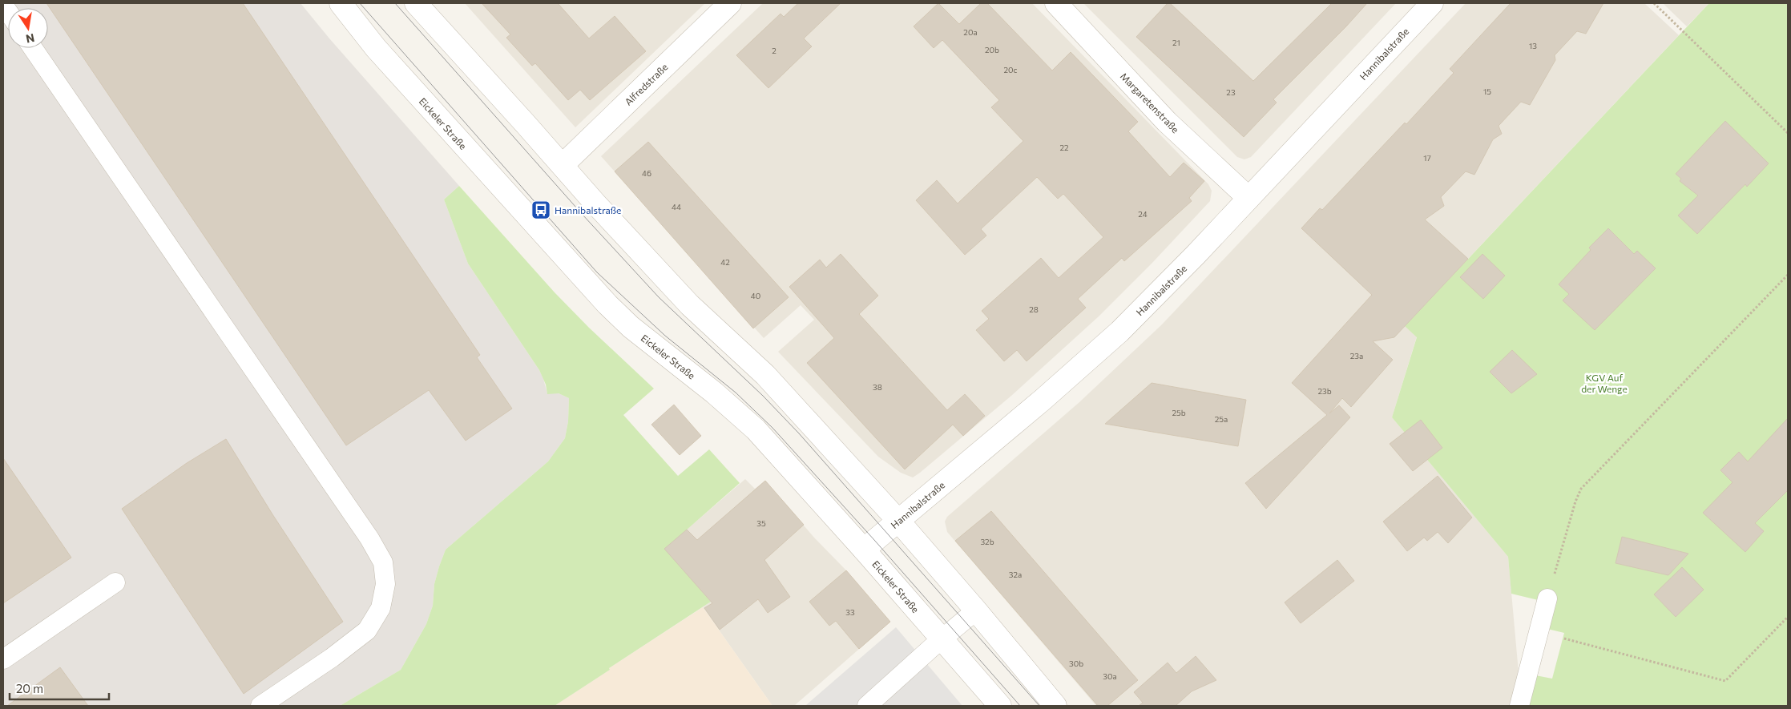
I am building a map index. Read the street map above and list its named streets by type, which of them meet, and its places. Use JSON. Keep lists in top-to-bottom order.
{
  "streets": {
    "street": [
      "Hannibalstraße",
      "Alfredstraße",
      "Margaretenstraße",
      "Eickeler Straße"
    ]
  },
  "crossings": [
    ["Hannibalstraße", "Margaretenstraße"],
    ["Hannibalstraße", "Eickeler Straße"]
  ],
  "parks": ["KGV Auf der Wenge"],
  "places": {
    "bus stop": ["Hannibalstraße"]
  },
  "house_numbers": [
    "20a",
    "21",
    "13",
    "20b",
    "2",
    "20c",
    "15",
    "23",
    "22",
    "17",
    "46",
    "44",
    "24",
    "42",
    "40",
    "28",
    "23a",
    "38",
    "23b",
    "25b",
    "25a",
    "35",
    "32b",
    "32a",
    "33",
    "30b",
    "30a"
  ],
  "scale_bar": "20 m",
  "north": "bottom"
}
